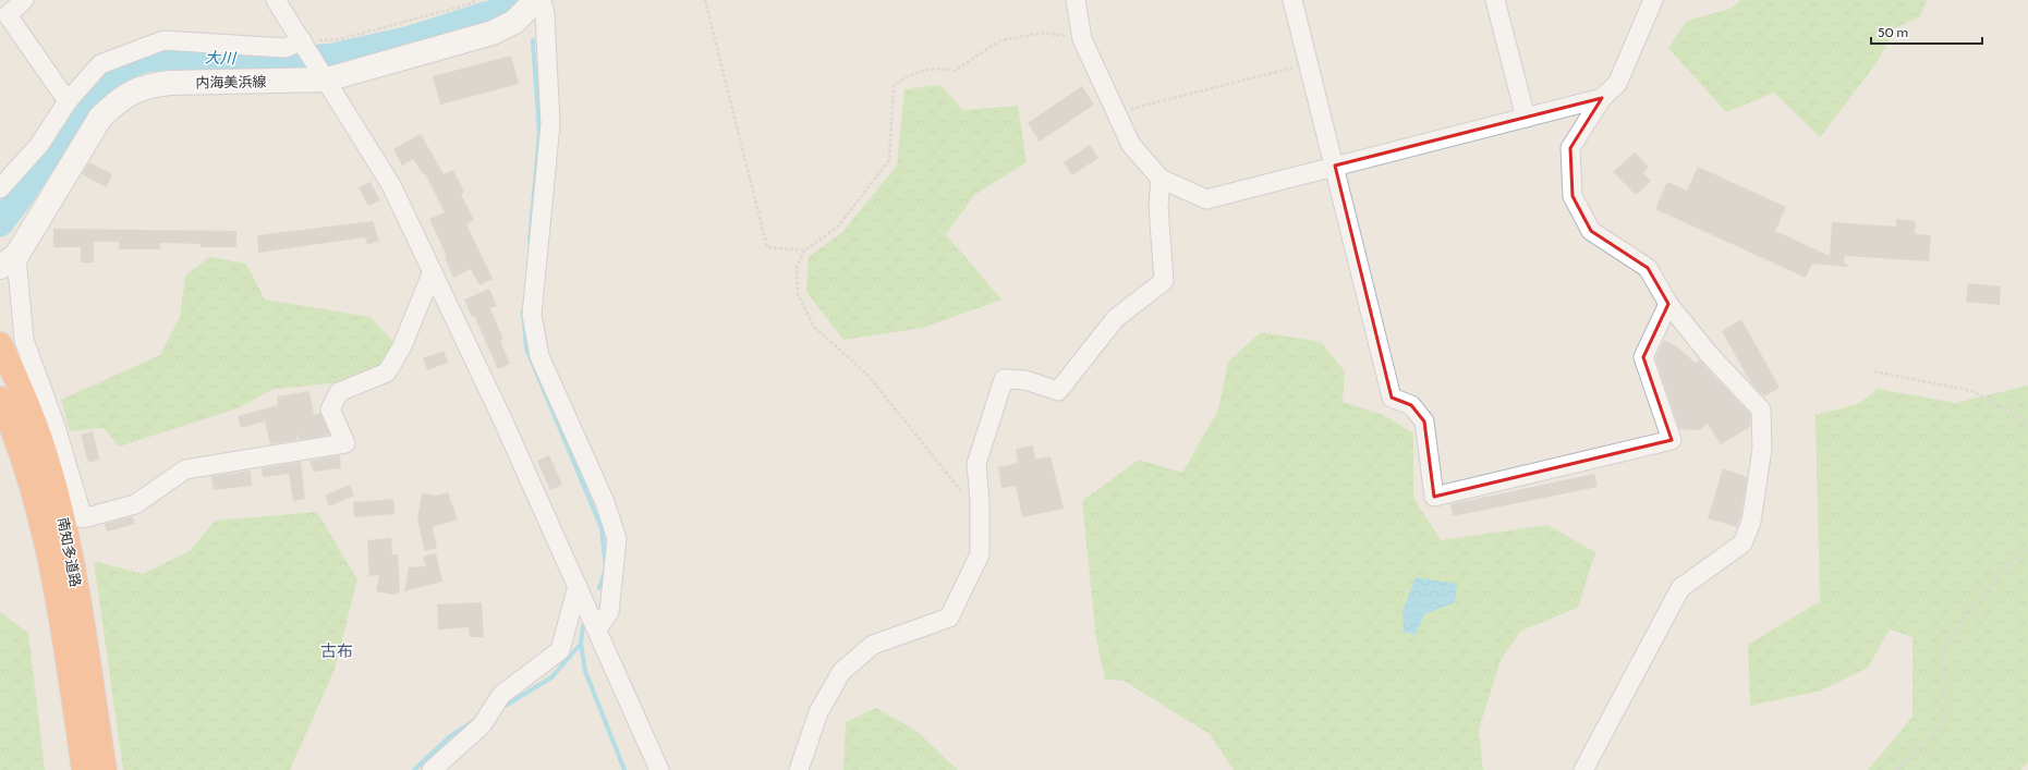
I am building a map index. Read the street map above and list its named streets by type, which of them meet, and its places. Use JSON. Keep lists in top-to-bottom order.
{
  "streets": {
    "highway": ["南知多道路"],
    "main road": ["内海美浜線"]
  },
  "districts": ["古布"],
  "water": ["大川"],
  "scale_bar": "50 m"
}
